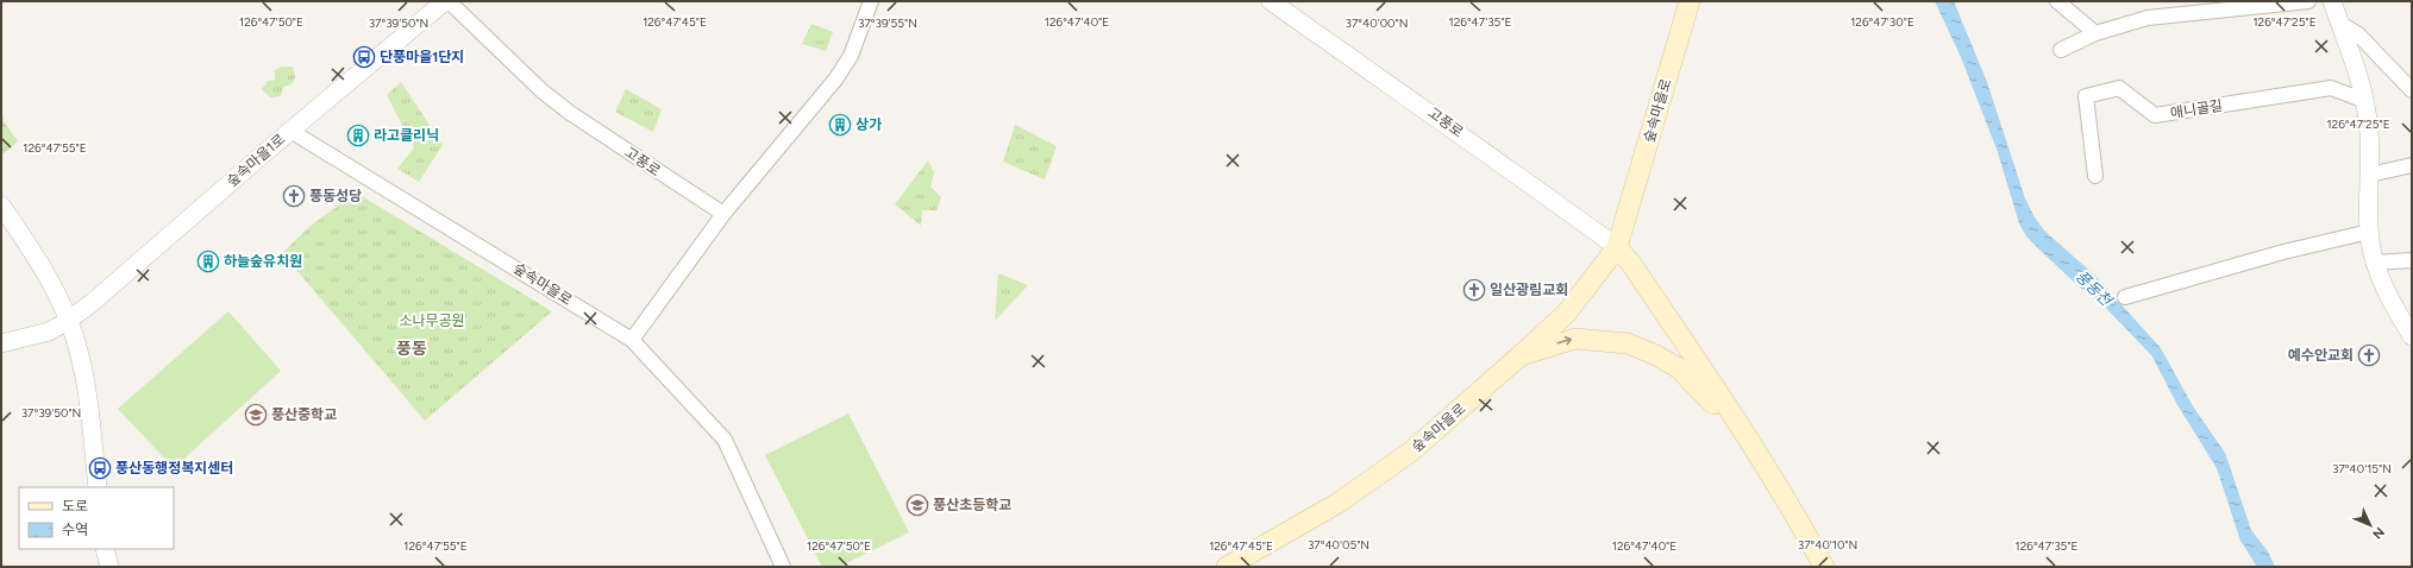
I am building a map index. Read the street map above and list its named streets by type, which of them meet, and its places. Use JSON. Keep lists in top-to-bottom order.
{
  "streets": {
    "main road": ["숲속마을로"],
    "street": ["애니골길", "고풍로", "숲속마을1로"]
  },
  "crossings": [
    ["숲속마을로", "고풍로"],
    ["숲속마을로", "숲속마을1로"]
  ],
  "districts": ["풍동"],
  "water": ["풍동천"],
  "parks": ["소나무공원"],
  "places": {
    "bus stop": ["단풍마을1단지", "풍산동행정복지센터"],
    "building": ["상가", "라고클리닉", "하늘숲유치원"],
    "church": ["풍동성당", "일산광림교회", "예수안교회"],
    "school or university": ["풍산중학교", "풍산초등학교"]
  },
  "legend": ["도로", "수역"],
  "north": "bottom right",
  "coordinates": [
    "126°47'25\"E",
    "126°47'50\"E",
    "126°47'45\"E",
    "126°47'40\"E",
    "126°47'30\"E",
    "126°47'35\"E",
    "37°39'50\"N",
    "37°39'55\"N",
    "37°40'00\"N",
    "126°47'55\"E",
    "37°40'15\"N",
    "37°40'05\"N",
    "37°40'10\"N"
  ]
}
